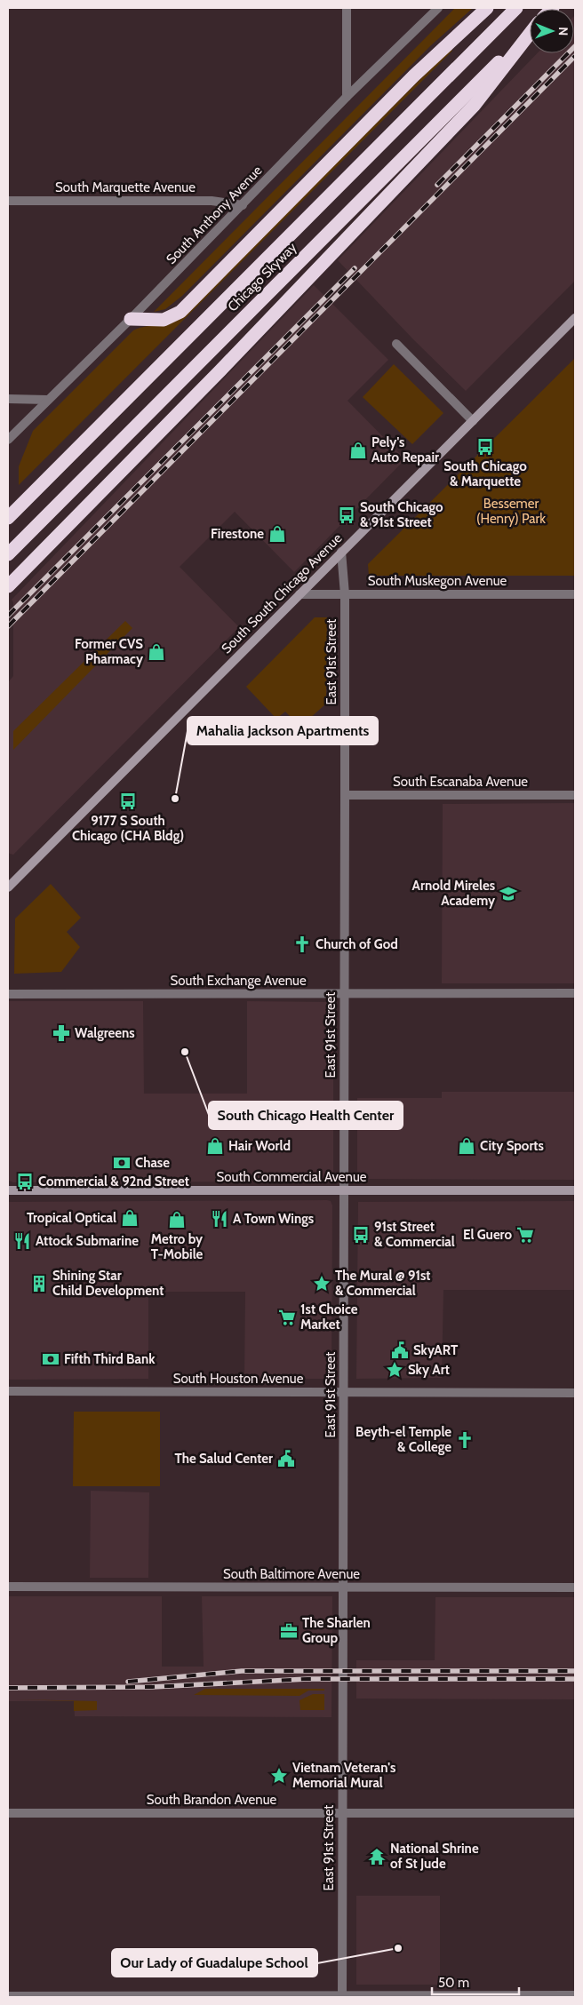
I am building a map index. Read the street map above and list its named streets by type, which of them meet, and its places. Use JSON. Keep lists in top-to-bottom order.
{
  "streets": {
    "highway": ["Chicago Skyway"],
    "main road": ["South South Chicago Avenue", "South Commercial Avenue"],
    "street": [
      "South Marquette Avenue",
      "South Anthony Avenue",
      "South Muskegon Avenue",
      "East 91st Street",
      "South Escanaba Avenue",
      "South Exchange Avenue",
      "South Houston Avenue",
      "South Baltimore Avenue",
      "South Brandon Avenue"
    ]
  },
  "crossings": [
    ["South Marquette Avenue", "South Anthony Avenue"],
    ["South Muskegon Avenue", "South South Chicago Avenue"],
    ["South Muskegon Avenue", "East 91st Street"],
    ["South South Chicago Avenue", "East 91st Street"],
    ["East 91st Street", "South Escanaba Avenue"],
    ["East 91st Street", "South Exchange Avenue"],
    ["East 91st Street", "South Commercial Avenue"],
    ["East 91st Street", "South Houston Avenue"],
    ["East 91st Street", "South Baltimore Avenue"],
    ["East 91st Street", "South Brandon Avenue"]
  ],
  "parks": ["Bessemer (Henry) Park"],
  "places": {
    "bus stop": [
      "South Chicago & Marquette",
      "South Chicago & 91st Street",
      "9177 S South Chicago (CHA Bldg)",
      "Commercial & 92nd Street",
      "91st Street & Commercial"
    ],
    "shop": [
      "Pely's Auto Repair",
      "Firestone",
      "Former CVS Pharmacy",
      "Hair World",
      "City Sports",
      "Tropical Optical",
      "Metro by T-Mobile"
    ],
    "other": ["Mahalia Jackson Apartments", "South Chicago Health Center", "Our Lady of Guadalupe School"],
    "school or university": ["Arnold Mireles Academy"],
    "church": ["Church of God", "Beyth-el Temple & College"],
    "pharmacy": ["Walgreens"],
    "bank": ["Chase", "Fifth Third Bank"],
    "restaurant": ["A Town Wings", "Attock Submarine"],
    "supermarket": ["El Guero", "1st Choice Market"],
    "building": ["Shining Star Child Development"],
    "place": ["The Mural @ 91st & Commercial", "Sky Art", "Vietnam Veteran's Memorial Mural"],
    "public building": ["SkyART", "The Salud Center"],
    "office": ["The Sharlen Group"],
    "temple": ["National Shrine of St Jude"]
  },
  "scale_bar": "50 m",
  "north": "right"
}
